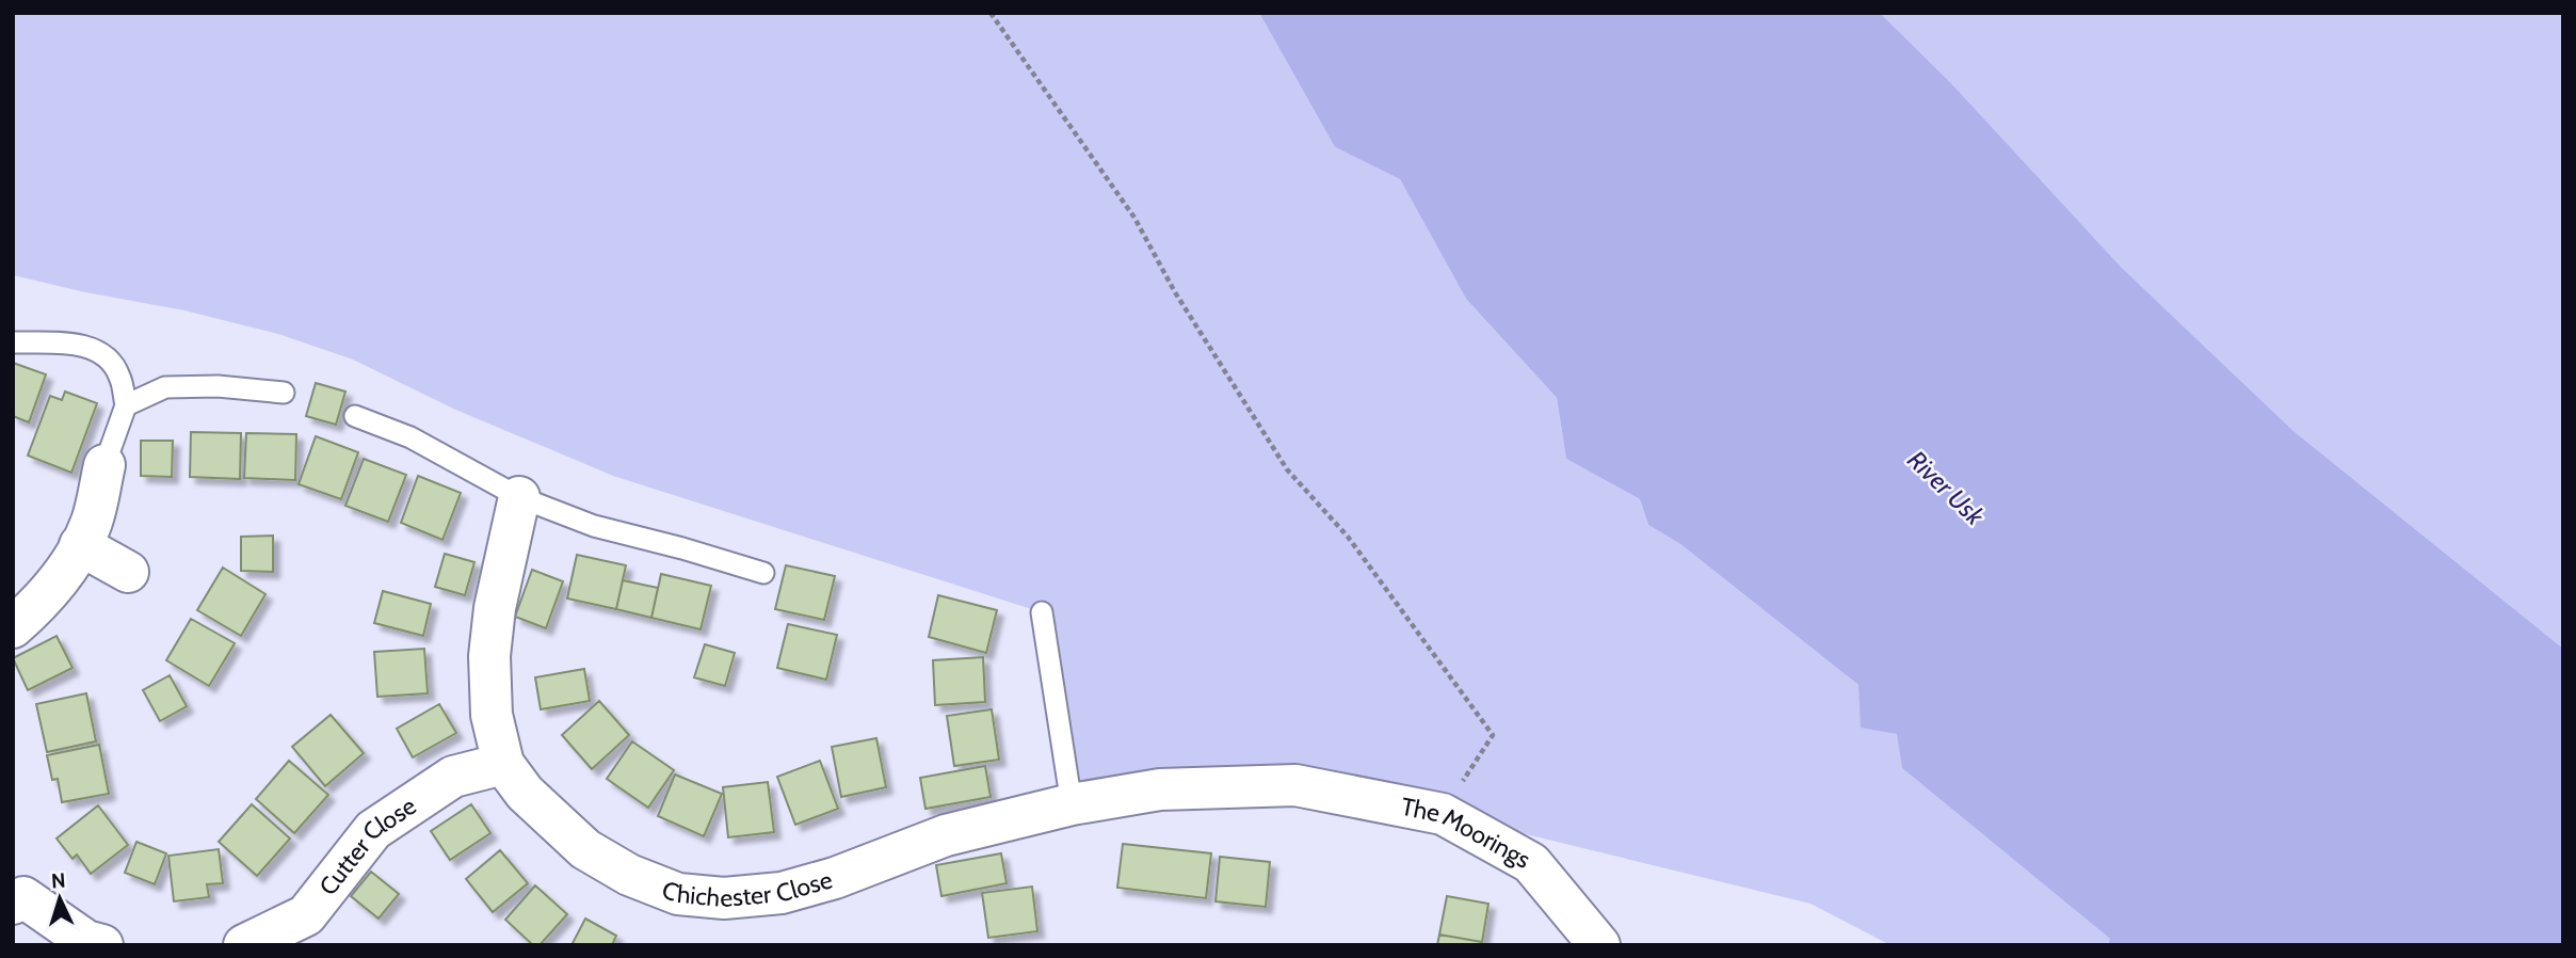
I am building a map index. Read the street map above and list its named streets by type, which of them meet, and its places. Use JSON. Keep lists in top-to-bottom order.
{
  "streets": {
    "street": ["The Moorings", "Cutter Close", "Chichester Close"]
  },
  "crossings": [
    ["The Moorings", "Chichester Close"],
    ["Cutter Close", "Chichester Close"]
  ],
  "water": ["River Usk"],
  "north": "top"
}
